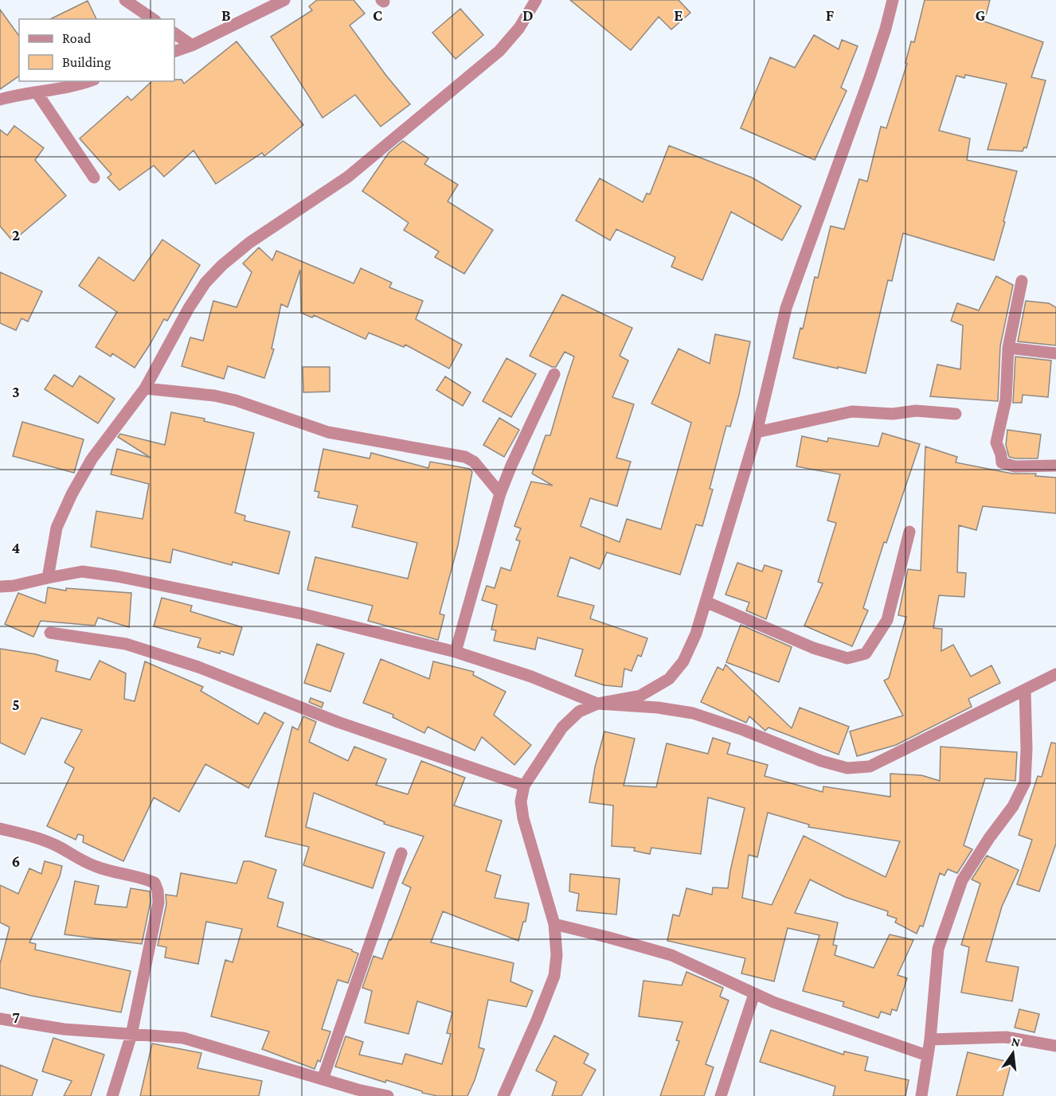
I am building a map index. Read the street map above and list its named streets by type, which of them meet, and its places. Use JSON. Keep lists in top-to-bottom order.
{
  "legend": ["Road", "Building"],
  "north": "top",
  "grid": {
    "columns": [
      "B",
      "C",
      "D",
      "E",
      "F",
      "G"
    ],
    "rows": [
      "2",
      "3",
      "4",
      "5",
      "6",
      "7"
    ]
  }
}
